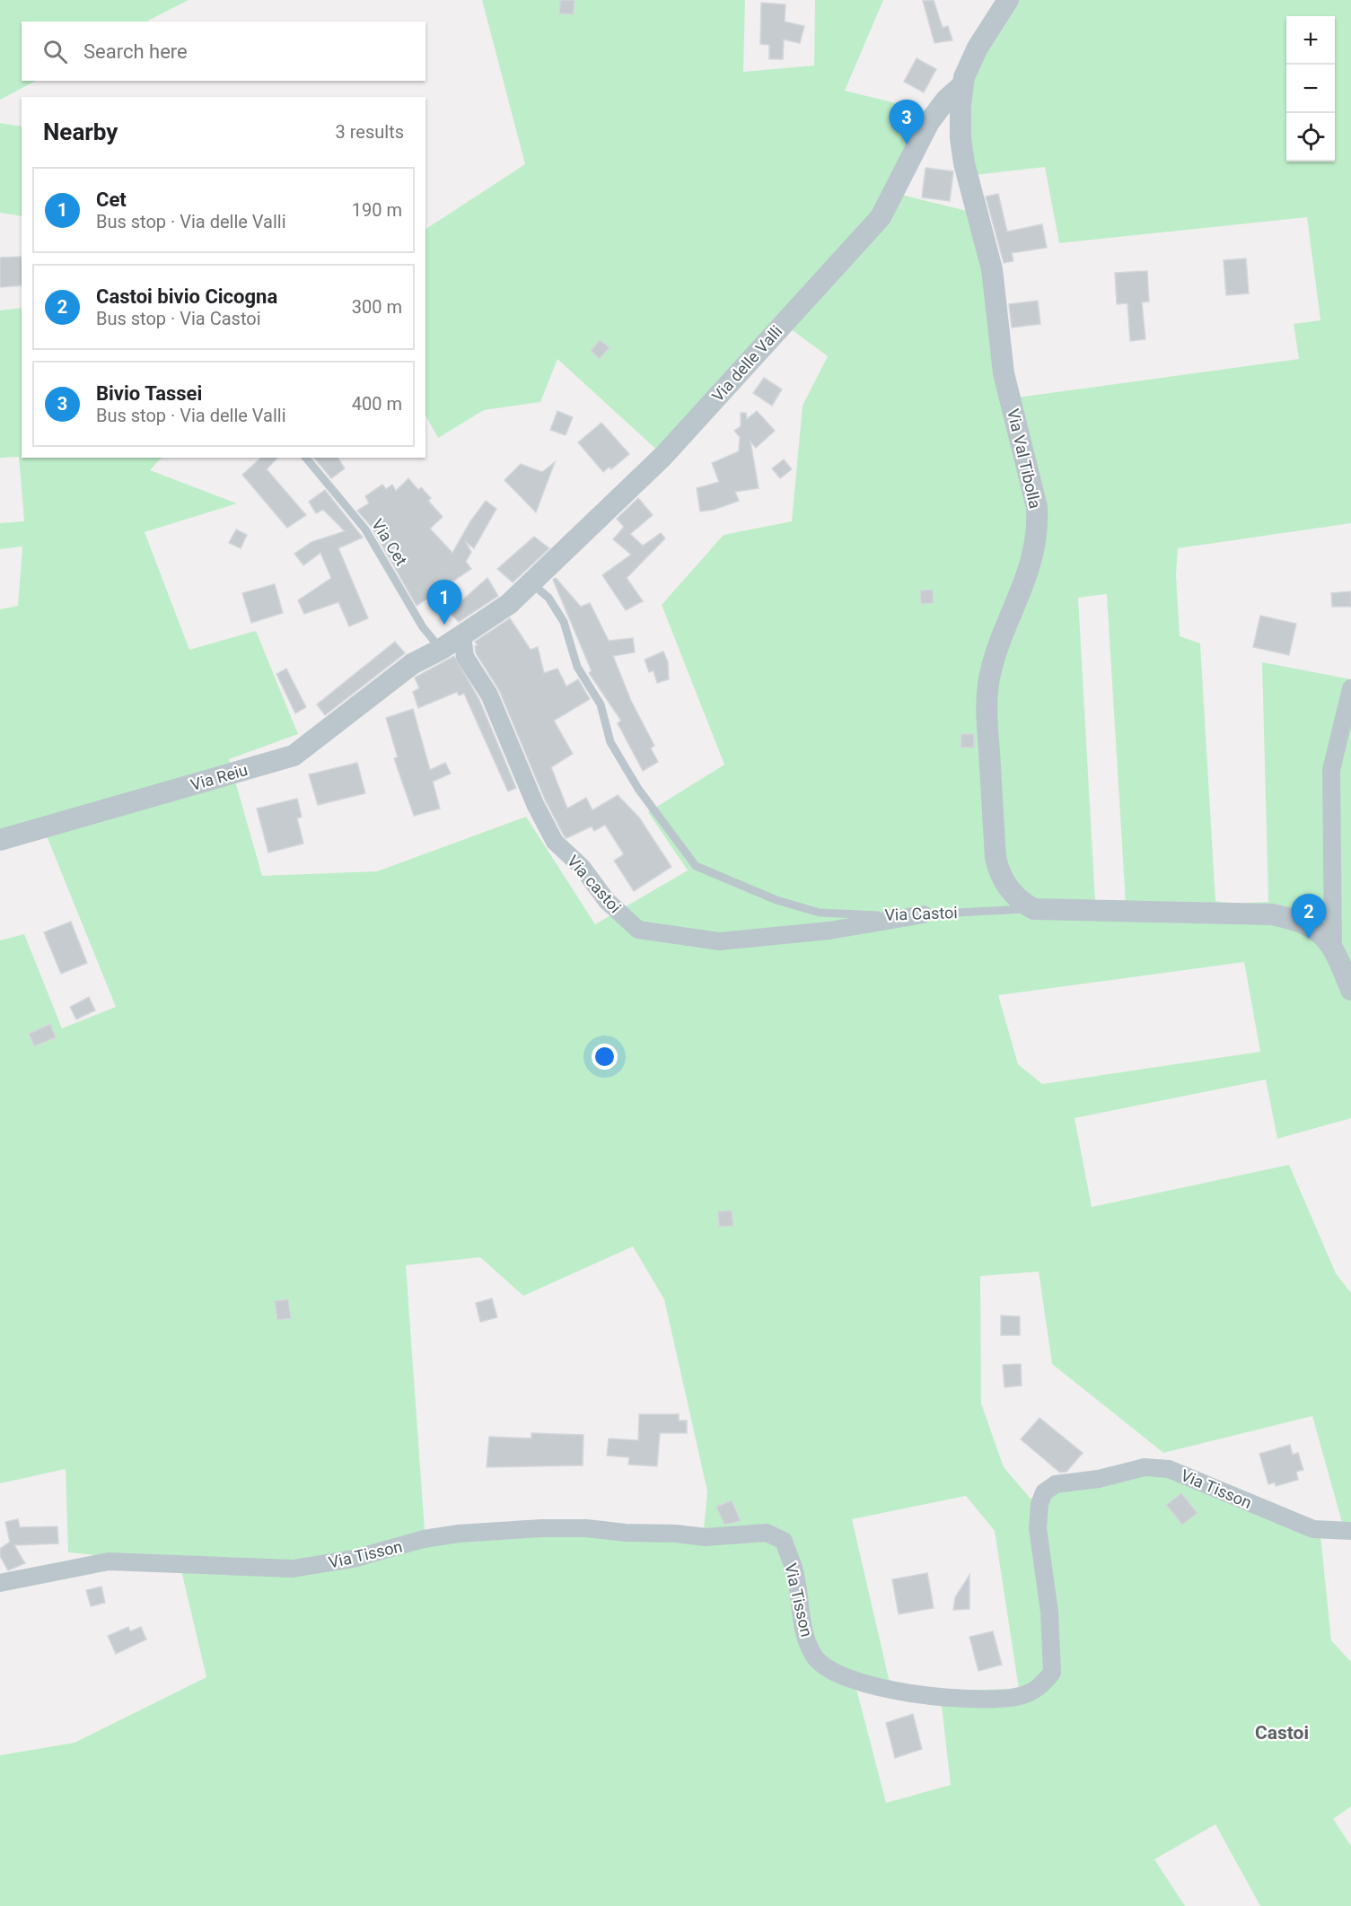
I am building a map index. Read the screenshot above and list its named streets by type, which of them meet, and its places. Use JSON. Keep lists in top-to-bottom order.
{
  "streets": {
    "street": [
      "Via delle Valli",
      "Via Val Tibolla",
      "Via Reiu",
      "Via castoi",
      "Via Castoi",
      "Via Tisson"
    ],
    "lane": ["Via Cet"]
  },
  "crossings": [
    ["Via delle Valli", "Via Val Tibolla"],
    ["Via delle Valli", "Via Cet"],
    ["Via delle Valli", "Via Reiu"],
    ["Via delle Valli", "Via castoi"],
    ["Via delle Valli", "Via Castoi"],
    ["Via Val Tibolla", "Via Castoi"],
    ["Via castoi", "Via Castoi"]
  ],
  "districts": ["Castoi"],
  "page": {
    "map_buttons": ["+", "−"],
    "search": "Search here",
    "heading": ["Nearby", "3 results"],
    "pins": ["3", "1", "2"],
    "list": [
      {
        "mark": "1",
        "name": "Cet",
        "note": "Bus stop · Via delle Valli",
        "value": "190 m"
      },
      {
        "mark": "2",
        "name": "Castoi bivio Cicogna",
        "note": "Bus stop · Via Castoi",
        "value": "300 m"
      },
      {
        "mark": "3",
        "name": "Bivio Tassei",
        "note": "Bus stop · Via delle Valli",
        "value": "400 m"
      }
    ]
  }
}
